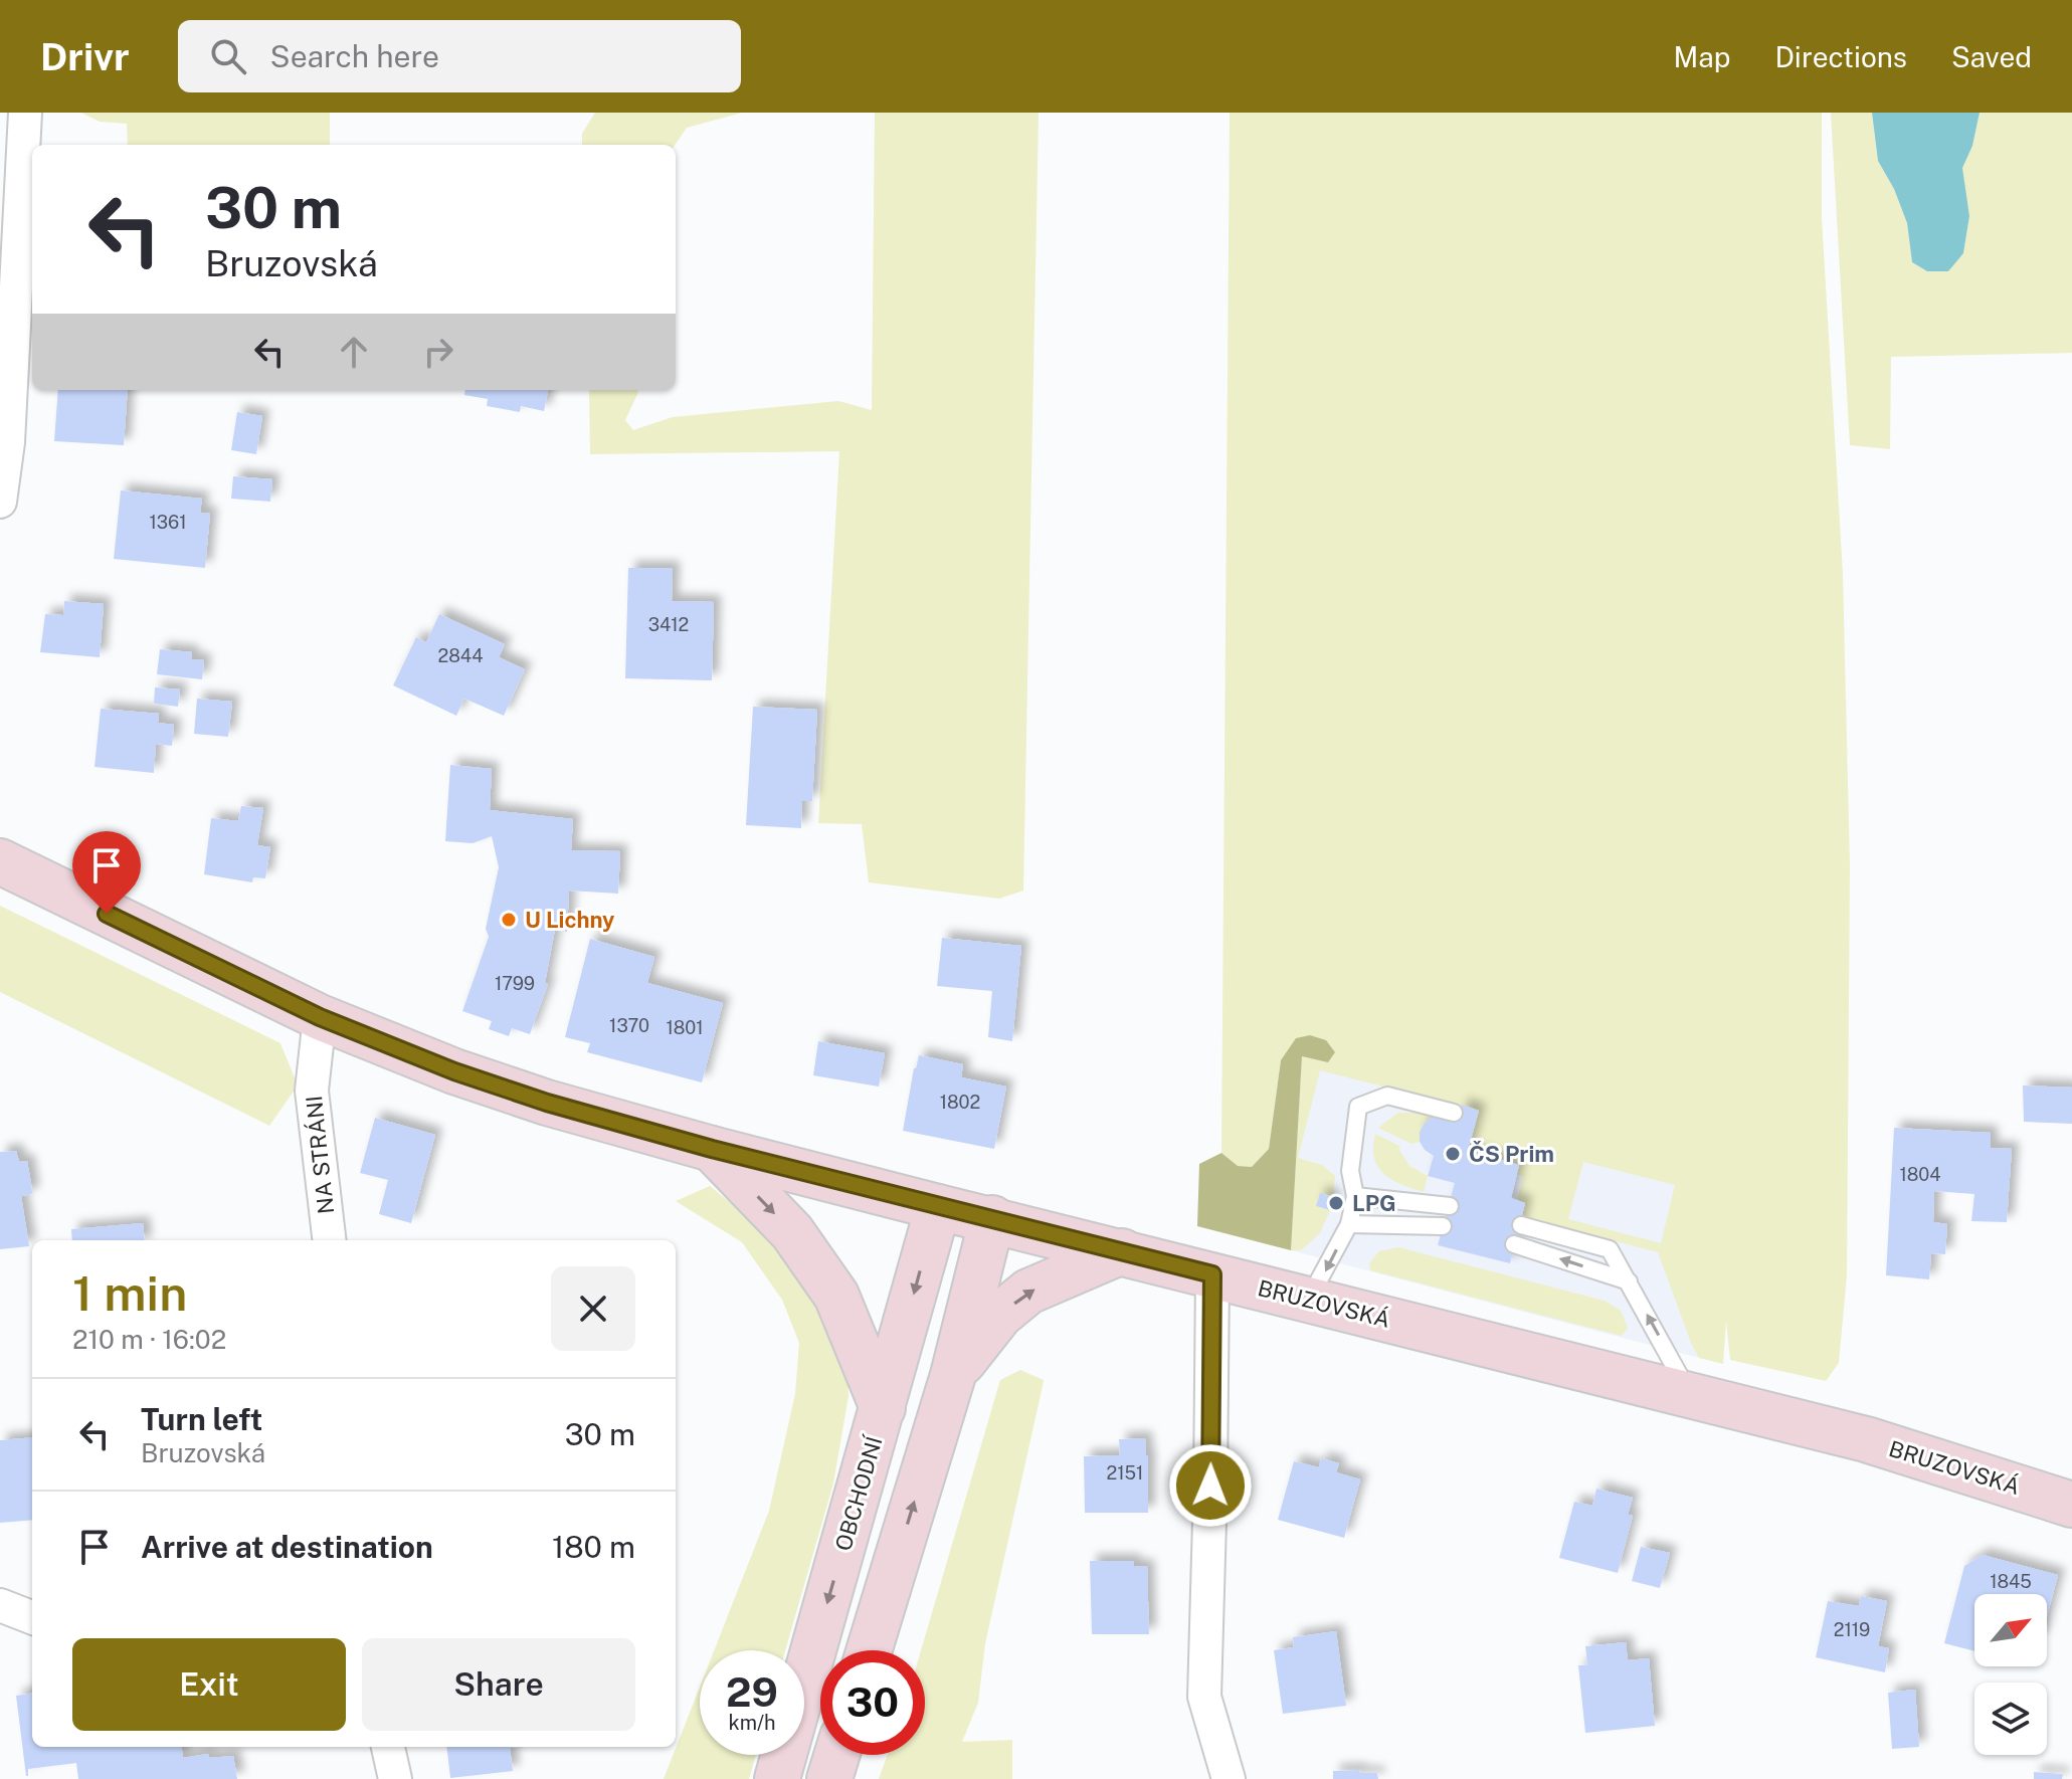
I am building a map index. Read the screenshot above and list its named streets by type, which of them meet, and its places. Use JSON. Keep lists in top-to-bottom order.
{
  "streets": {
    "main road": ["BRUZOVSKÁ", "OBCHODNÍ"],
    "street": ["NA STRÁNI"]
  },
  "crossings": [
    ["NA STRÁNI", "BRUZOVSKÁ"],
    ["BRUZOVSKÁ", "OBCHODNÍ"]
  ],
  "places": ["U Lichny", "ČS Prim", "LPG"],
  "house_numbers": [
    "1361",
    "3412",
    "2844",
    "1799",
    "1370",
    "1801",
    "1802",
    "1804",
    "2151",
    "1845",
    "2119"
  ],
  "north": "top right",
  "page": {
    "header": "Drivr",
    "search": "Search here",
    "nav": ["Map", "Directions", "Saved"],
    "turn": ["30 m", "Bruzovská"],
    "heading": ["1 min", "210 m · 16:02"],
    "list": [
      {
        "name": "Turn left",
        "note": "Bruzovská",
        "value": "30 m"
      },
      {
        "name": "Arrive at destination",
        "value": "180 m"
      }
    ],
    "buttons": ["Exit", "Share"],
    "speed": "29 km/h",
    "limit": "30"
  }
}
